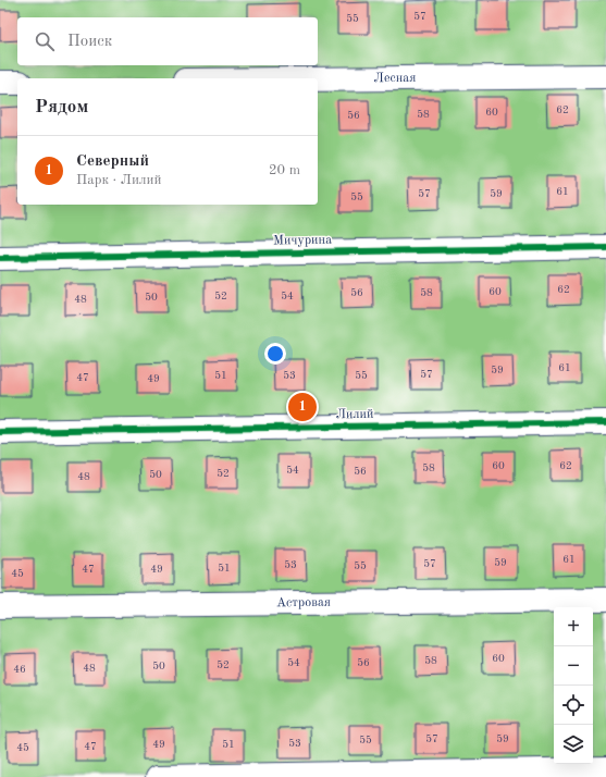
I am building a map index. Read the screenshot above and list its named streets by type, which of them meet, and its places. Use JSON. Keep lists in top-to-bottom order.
{
  "streets": {
    "street": [
      "Лесная",
      "Мичурина",
      "Лилий",
      "Астровая"
    ]
  },
  "house_numbers": [
    "57",
    "55",
    "62",
    "60",
    "58",
    "56",
    "61",
    "57",
    "59",
    "55",
    "62",
    "60",
    "56",
    "58",
    "52",
    "54",
    "50",
    "48",
    "61",
    "59",
    "57",
    "51",
    "53",
    "55",
    "47",
    "49",
    "60",
    "62",
    "58",
    "54",
    "56",
    "52",
    "50",
    "48",
    "61",
    "59",
    "57",
    "53",
    "55",
    "51",
    "47",
    "49",
    "45",
    "60",
    "58",
    "54",
    "56",
    "52",
    "50",
    "48",
    "46",
    "57",
    "59",
    "55",
    "53",
    "49",
    "51",
    "47",
    "45"
  ],
  "page": {
    "search": "Поиск",
    "heading": "Рядом",
    "list": [
      {
        "mark": "1",
        "name": "Северный",
        "note": "Парк · Лилий",
        "value": "20 m"
      }
    ],
    "pins": "1",
    "map_buttons": ["+", "−"]
  }
}
